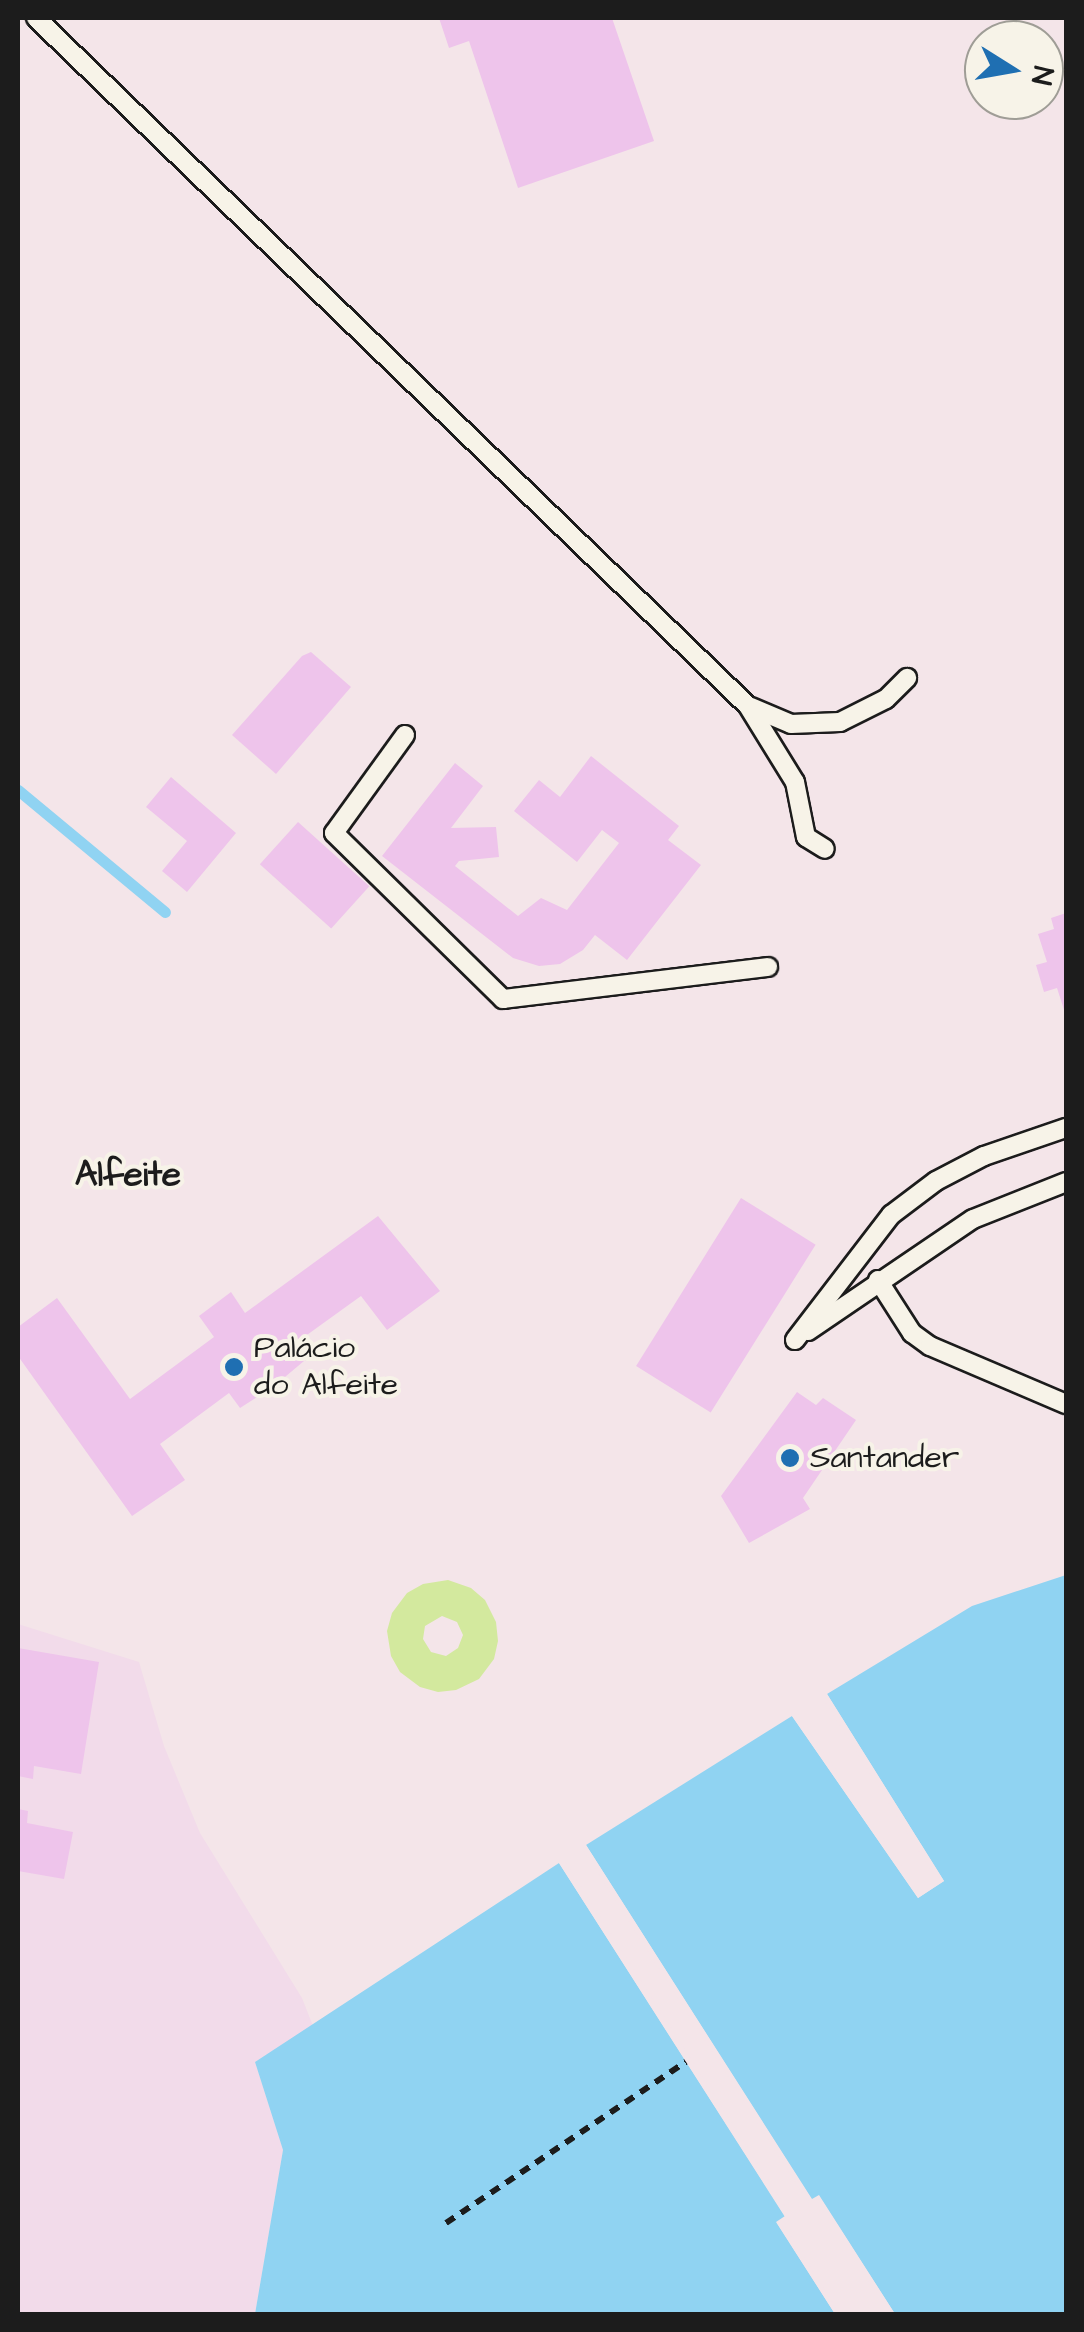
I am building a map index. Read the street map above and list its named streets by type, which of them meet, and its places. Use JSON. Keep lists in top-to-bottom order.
{
  "districts": ["Alfeite"],
  "places": ["Palácio do Alfeite", "Santander"],
  "north": "right"
}
